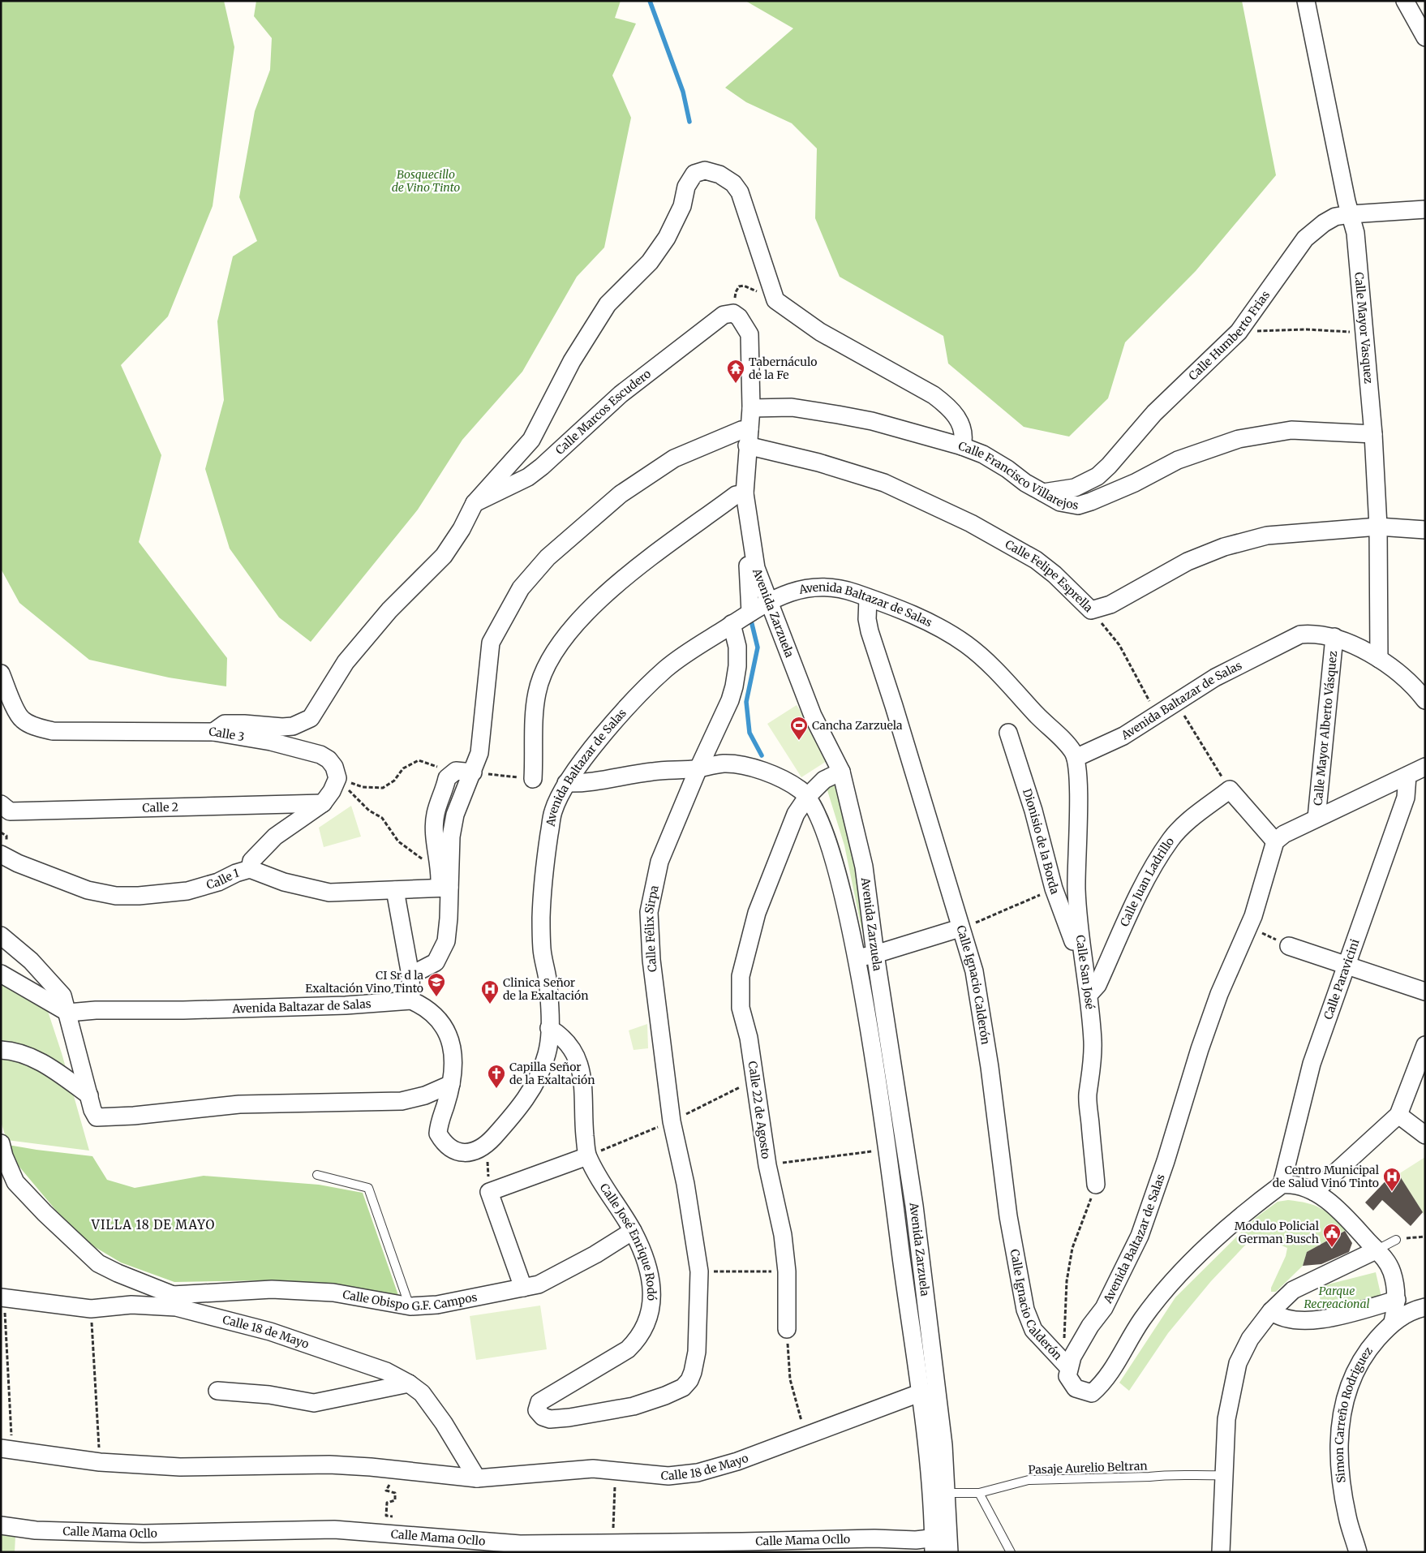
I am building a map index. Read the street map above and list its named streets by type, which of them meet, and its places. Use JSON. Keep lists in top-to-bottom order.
{
  "streets": {
    "street": [
      "Calle Mayor Vasquez",
      "Calle Humberto Frias",
      "Calle Marcos Escudero",
      "Calle Francisco Villarejos",
      "Calle Felipe Esprella",
      "Avenida Baltazar de Salas",
      "Avenida Zarzuela",
      "Calle Mayor Alberto Vásquez",
      "Calle 3",
      "Calle 2",
      "Dionisio de la Borda",
      "Calle 1",
      "Calle Juan Ladrillo",
      "Calle Félix Sirpa",
      "Calle San José",
      "Calle Paravicini",
      "Calle Ignacio Calderón",
      "Calle 22 de Agosto",
      "Calle José Enrique Rodó",
      "Calle Obispo G.F. Campos",
      "Calle 18 de Mayo",
      "Simon Carreño Rodriguez",
      "Calle Mama Ocllo"
    ],
    "lane": ["Pasaje Aurelio Beltran"]
  },
  "crossings": [
    ["Calle Mayor Vasquez", "Calle Humberto Frias"],
    ["Calle Mayor Vasquez", "Calle Francisco Villarejos"],
    ["Calle Mayor Vasquez", "Calle Felipe Esprella"],
    ["Calle Mayor Vasquez", "Avenida Baltazar de Salas"],
    ["Calle Humberto Frias", "Calle Francisco Villarejos"],
    ["Avenida Baltazar de Salas", "Avenida Zarzuela"],
    ["Avenida Baltazar de Salas", "Calle Mayor Alberto Vásquez"],
    ["Avenida Baltazar de Salas", "Calle Félix Sirpa"],
    ["Avenida Baltazar de Salas", "Calle San José"],
    ["Avenida Baltazar de Salas", "Calle Ignacio Calderón"],
    ["Avenida Baltazar de Salas", "Calle José Enrique Rodó"],
    ["Avenida Zarzuela", "Calle Félix Sirpa"],
    ["Avenida Zarzuela", "Calle 22 de Agosto"],
    ["Avenida Zarzuela", "Calle 18 de Mayo"],
    ["Avenida Zarzuela", "Pasaje Aurelio Beltran"],
    ["Avenida Zarzuela", "Calle Mama Ocllo"],
    ["Dionisio de la Borda", "Calle San José"],
    ["Calle Juan Ladrillo", "Calle San José"],
    ["Calle Félix Sirpa", "Calle José Enrique Rodó"],
    ["Calle José Enrique Rodó", "Calle Obispo G.F. Campos"],
    ["Calle Obispo G.F. Campos", "Calle 18 de Mayo"]
  ],
  "districts": ["VILLA 18 DE MAYO"],
  "parks": ["Bosquecillo de Vino Tinto", "Parque Recreacional"],
  "places": {
    "temple": ["Tabernáculo de la Fe"],
    "sports": ["Cancha Zarzuela"],
    "school or university": ["CI Sr d la Exaltación Vino Tinto"],
    "hospital": ["Clinica Señor de la Exaltación", "Centro Municipal de Salud Vino Tinto"],
    "church": ["Capilla Señor de la Exaltación"],
    "public building": ["Modulo Policial German Busch"]
  }
}
